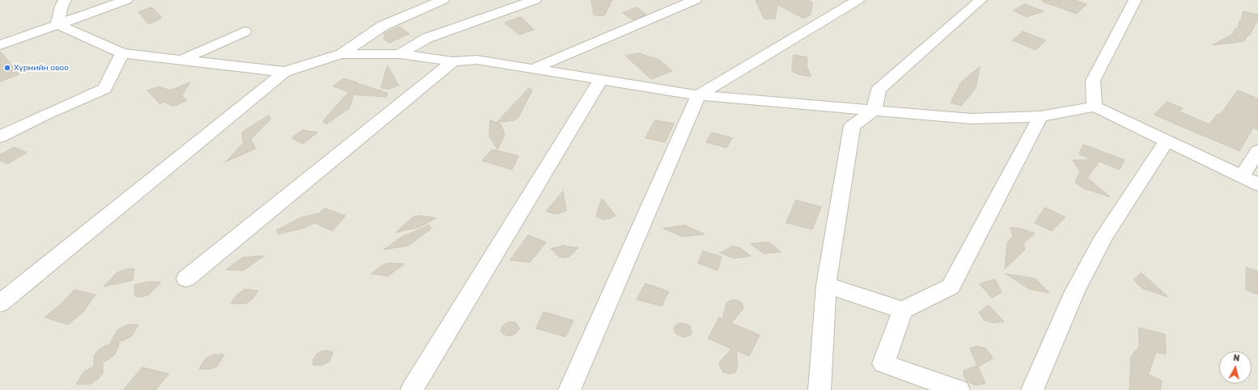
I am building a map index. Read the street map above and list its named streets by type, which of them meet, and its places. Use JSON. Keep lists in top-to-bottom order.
{
  "places": ["Хүрмийн овоо"],
  "north": "top"
}
